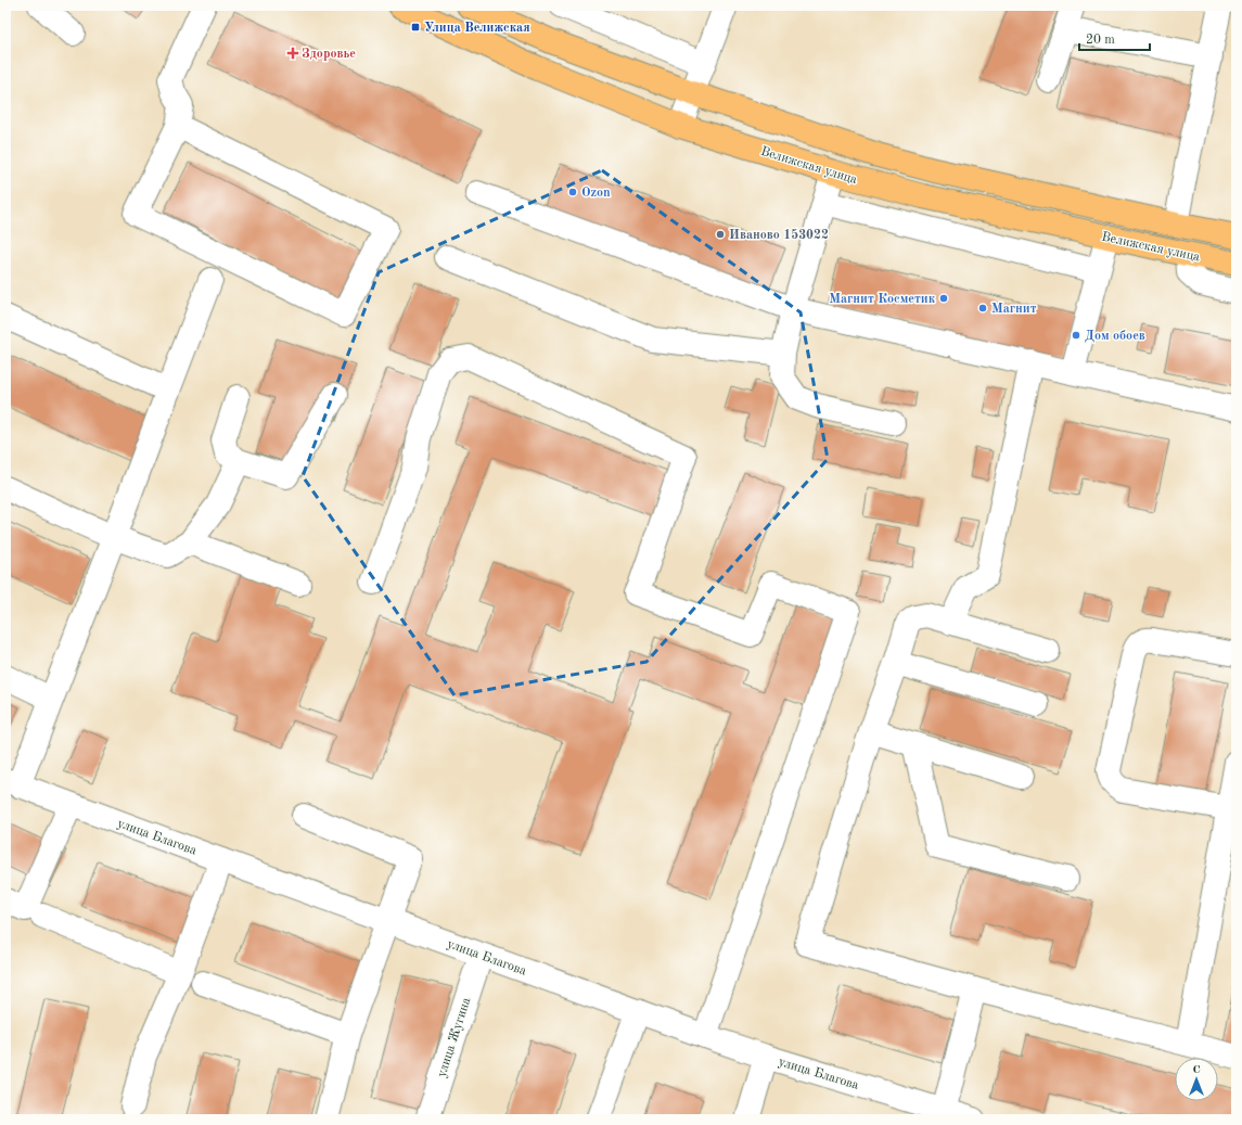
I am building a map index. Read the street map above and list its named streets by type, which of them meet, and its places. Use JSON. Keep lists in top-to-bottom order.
{
  "streets": {
    "main road": ["Велижская улица"],
    "street": ["улица Благова", "улица Жугина"]
  },
  "crossings": [
    ["улица Благова", "улица Жугина"]
  ],
  "places": {
    "transit": ["Улица Велижская"],
    "health": ["Здоровье"],
    "other": [
      "Ozon",
      "Иваново 153022",
      "Магнит Косметик",
      "Магнит",
      "Дом обоев"
    ]
  },
  "scale_bar": "20 m",
  "north": "top"
}
